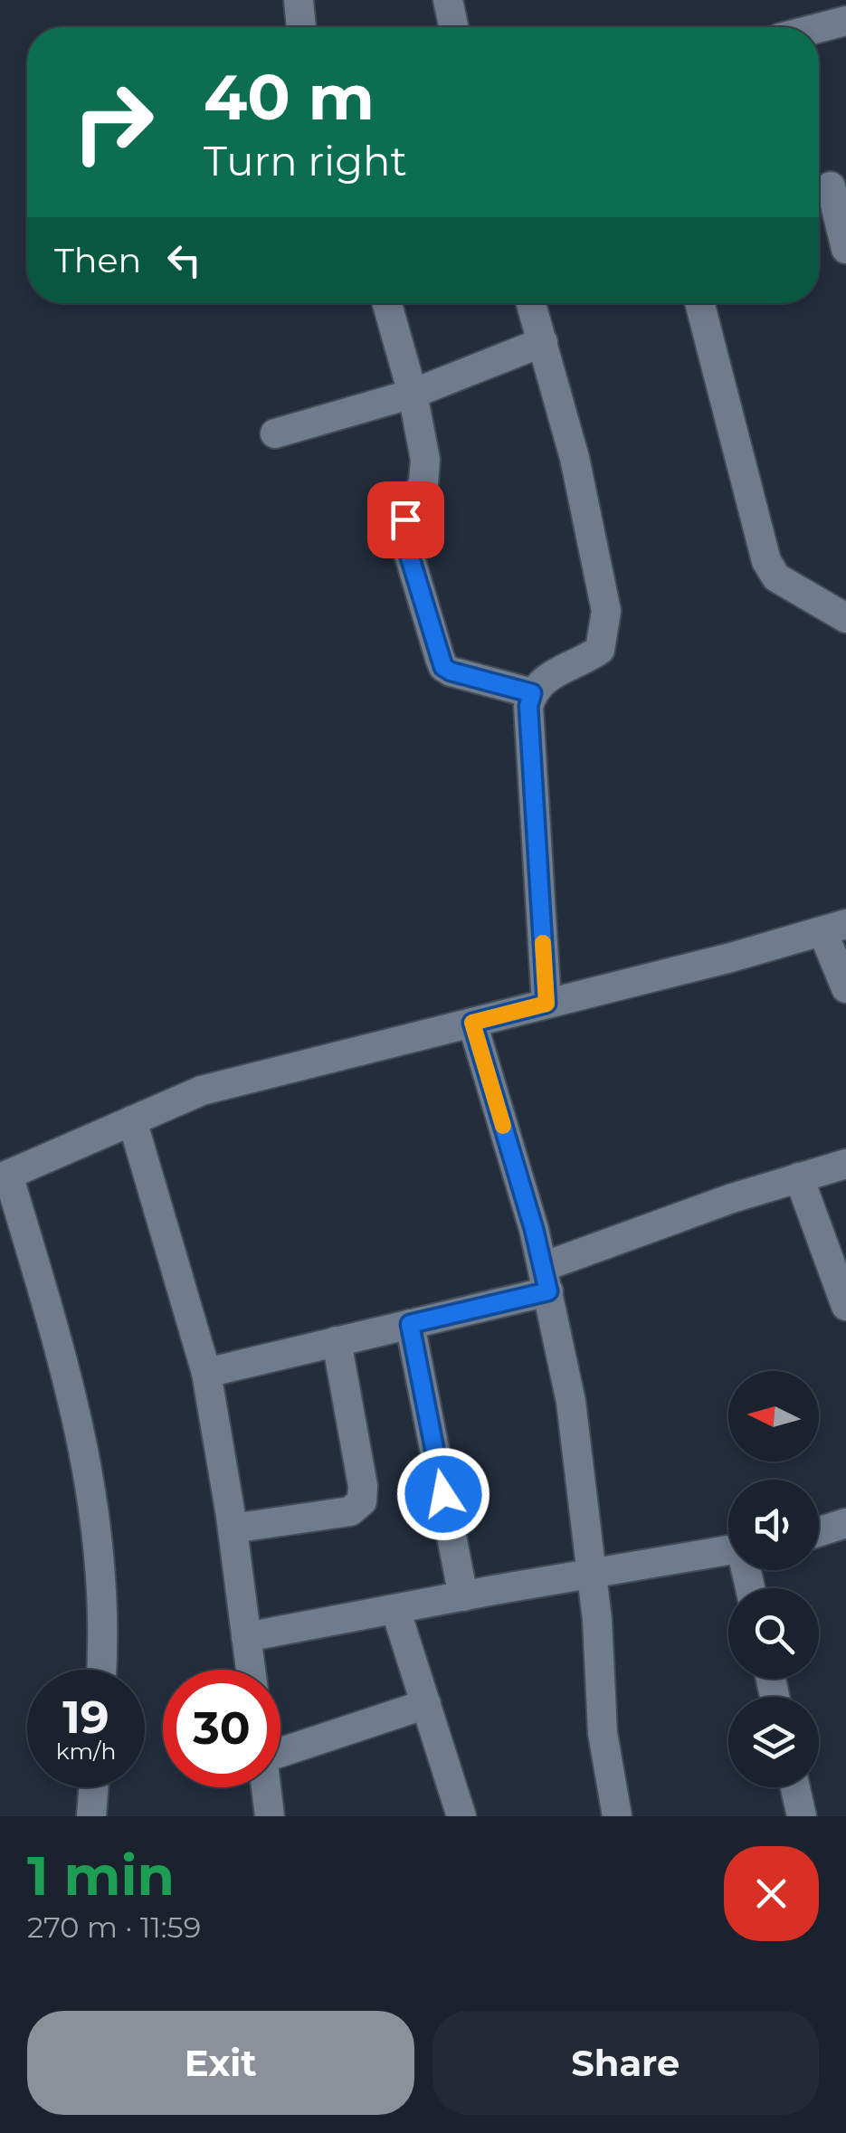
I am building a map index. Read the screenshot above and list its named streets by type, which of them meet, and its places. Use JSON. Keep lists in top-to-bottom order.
{
  "north": "left",
  "page": {
    "turn": ["40 m", "Turn right"],
    "then": "Then",
    "speed": "19 km/h",
    "limit": "30",
    "heading": ["1 min", "270 m · 11:59"],
    "buttons": ["Exit", "Share"]
  }
}
